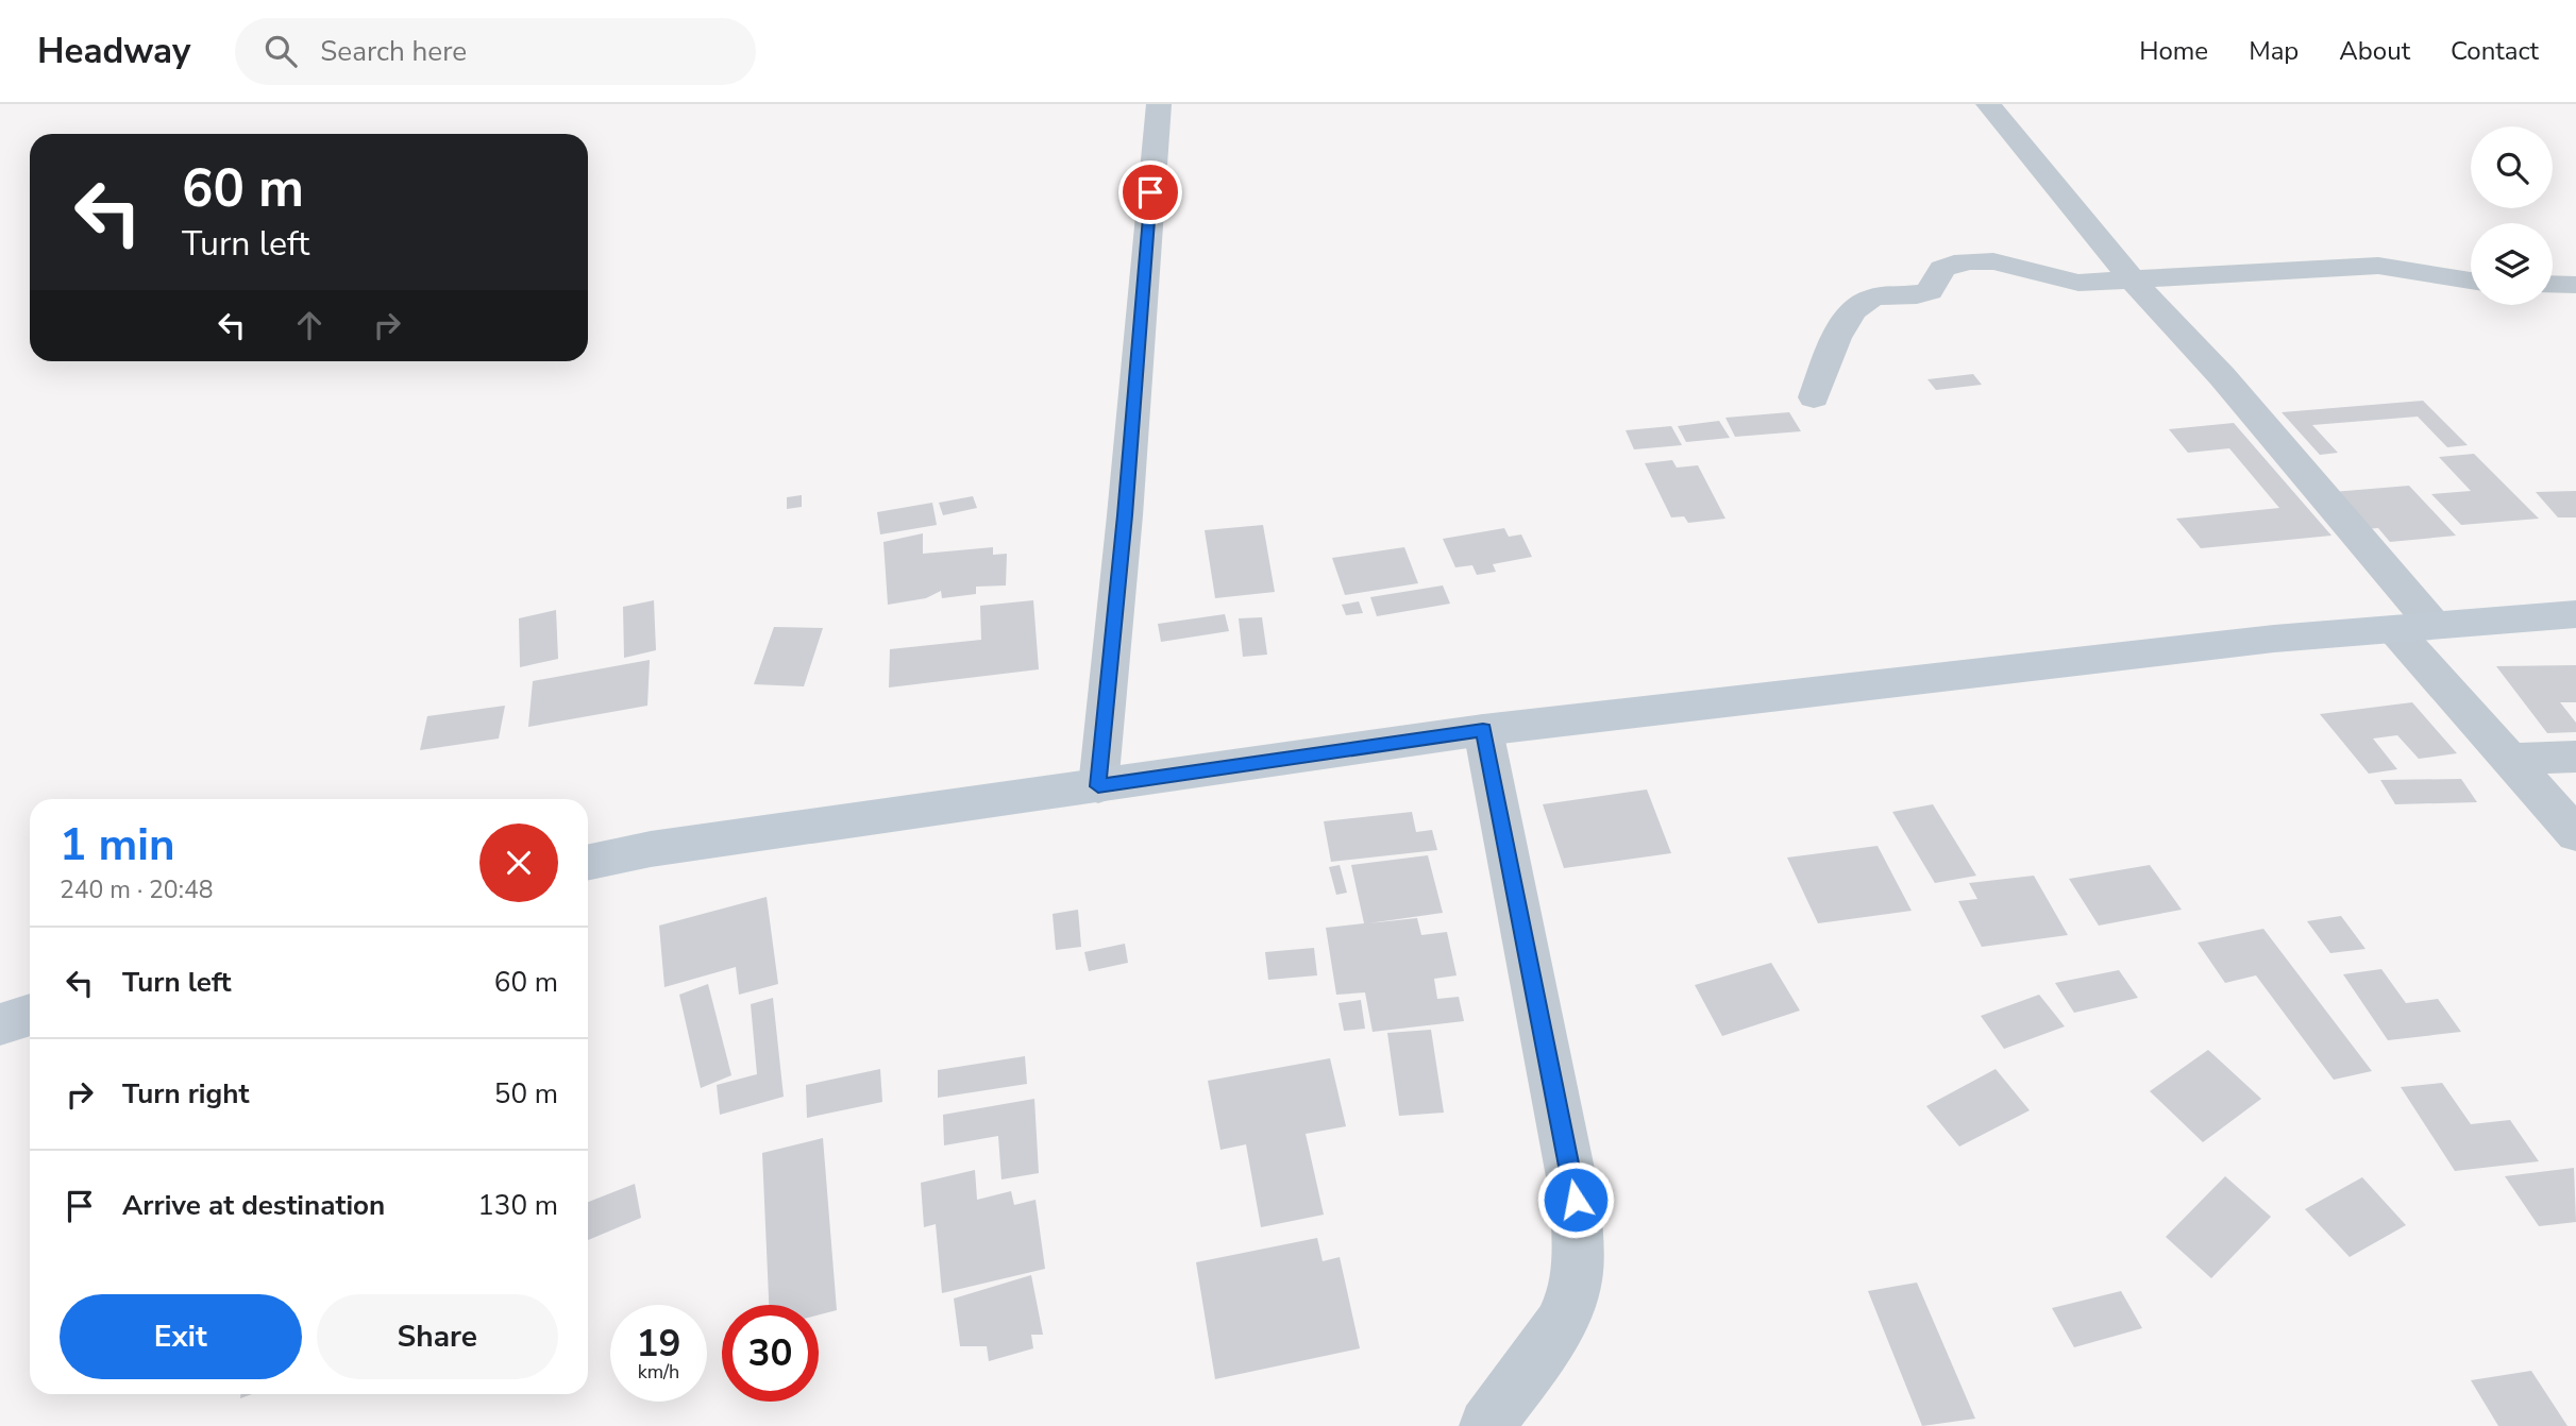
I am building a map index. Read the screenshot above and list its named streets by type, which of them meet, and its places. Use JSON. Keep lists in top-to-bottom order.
{
  "page": {
    "header": "Headway",
    "search": "Search here",
    "nav": [
      "Home",
      "Map",
      "About",
      "Contact"
    ],
    "turn": ["60 m", "Turn left"],
    "heading": ["1 min", "240 m · 20:48"],
    "list": [
      {
        "name": "Turn left",
        "value": "60 m"
      },
      {
        "name": "Turn right",
        "value": "50 m"
      },
      {
        "name": "Arrive at destination",
        "value": "130 m"
      }
    ],
    "buttons": ["Exit", "Share"],
    "speed": "19 km/h",
    "limit": "30"
  }
}
